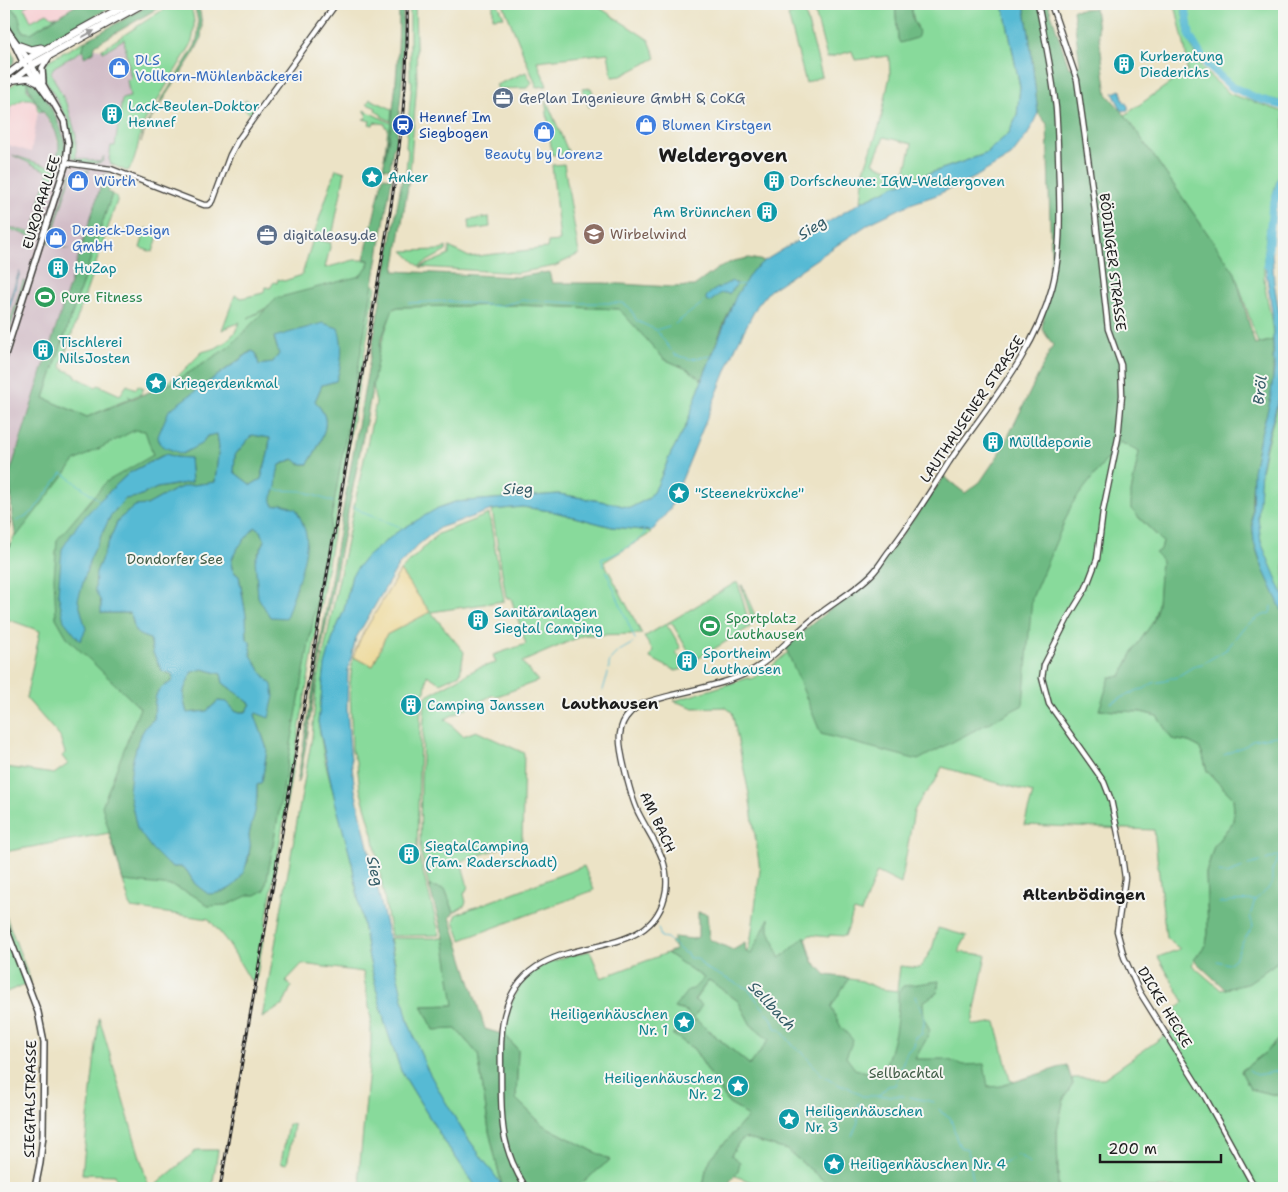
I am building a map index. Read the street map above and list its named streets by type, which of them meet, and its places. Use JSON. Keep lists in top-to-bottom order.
{
  "streets": {
    "main road": ["EUROPAALLEE", "SIEGTALSTRASSE"],
    "street": [
      "BÖDINGER STRASSE",
      "LAUTHAUSENER STRASSE",
      "AM BACH",
      "DICKE HECKE"
    ]
  },
  "crossings": [
    ["BÖDINGER STRASSE", "DICKE HECKE"],
    ["LAUTHAUSENER STRASSE", "AM BACH"]
  ],
  "districts": ["Weldergoven", "Lauthausen", "Altenbödingen"],
  "water": ["Sieg", "Bröl", "Sellbach"],
  "parks": ["Dondorfer See", "Sellbachtal"],
  "places": {
    "building": [
      "Kurberatung Diederichs",
      "Lack-Beulen-Doktor Hennef",
      "Dorfscheune: IGW-Weldergoven",
      "Am Brünnchen",
      "HuZap",
      "Tischlerei NilsJosten",
      "Mülldeponie",
      "Sanitäranlagen Siegtal Camping",
      "Sportheim Lauthausen",
      "Camping Janssen",
      "SiegtalCamping (Fam. Raderschadt)"
    ],
    "shop": [
      "DLS Vollkorn-Mühlenbäckerei",
      "Blumen Kirstgen",
      "Beauty by Lorenz",
      "Würth",
      "Dreieck-Design GmbH"
    ],
    "office": ["GePlan Ingenieure GmbH & CoKG", "digitaleasy.de"],
    "station": ["Hennef Im Siegbogen"],
    "place": [
      "Anker",
      "Kriegerdenkmal",
      "\"Steenekrüxche\"",
      "Heiligenhäuschen Nr. 1",
      "Heiligenhäuschen Nr. 2",
      "Heiligenhäuschen Nr. 3",
      "Heiligenhäuschen Nr. 4"
    ],
    "school or university": ["Wirbelwind"],
    "sports": ["Pure Fitness", "Sportplatz Lauthausen"]
  },
  "scale_bar": "200 m"
}
